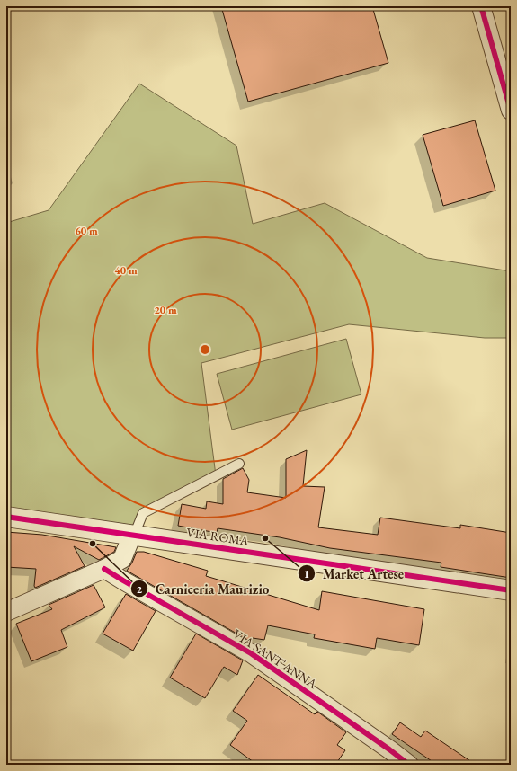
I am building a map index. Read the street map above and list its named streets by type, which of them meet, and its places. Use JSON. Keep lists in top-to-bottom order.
{
  "streets": {
    "street": ["VIA ROMA", "VIA SANT'ANNA"]
  },
  "places": ["Market Artese", "Carniceria Maurizio"],
  "rings": ["60 m", "40 m", "20 m"]
}
